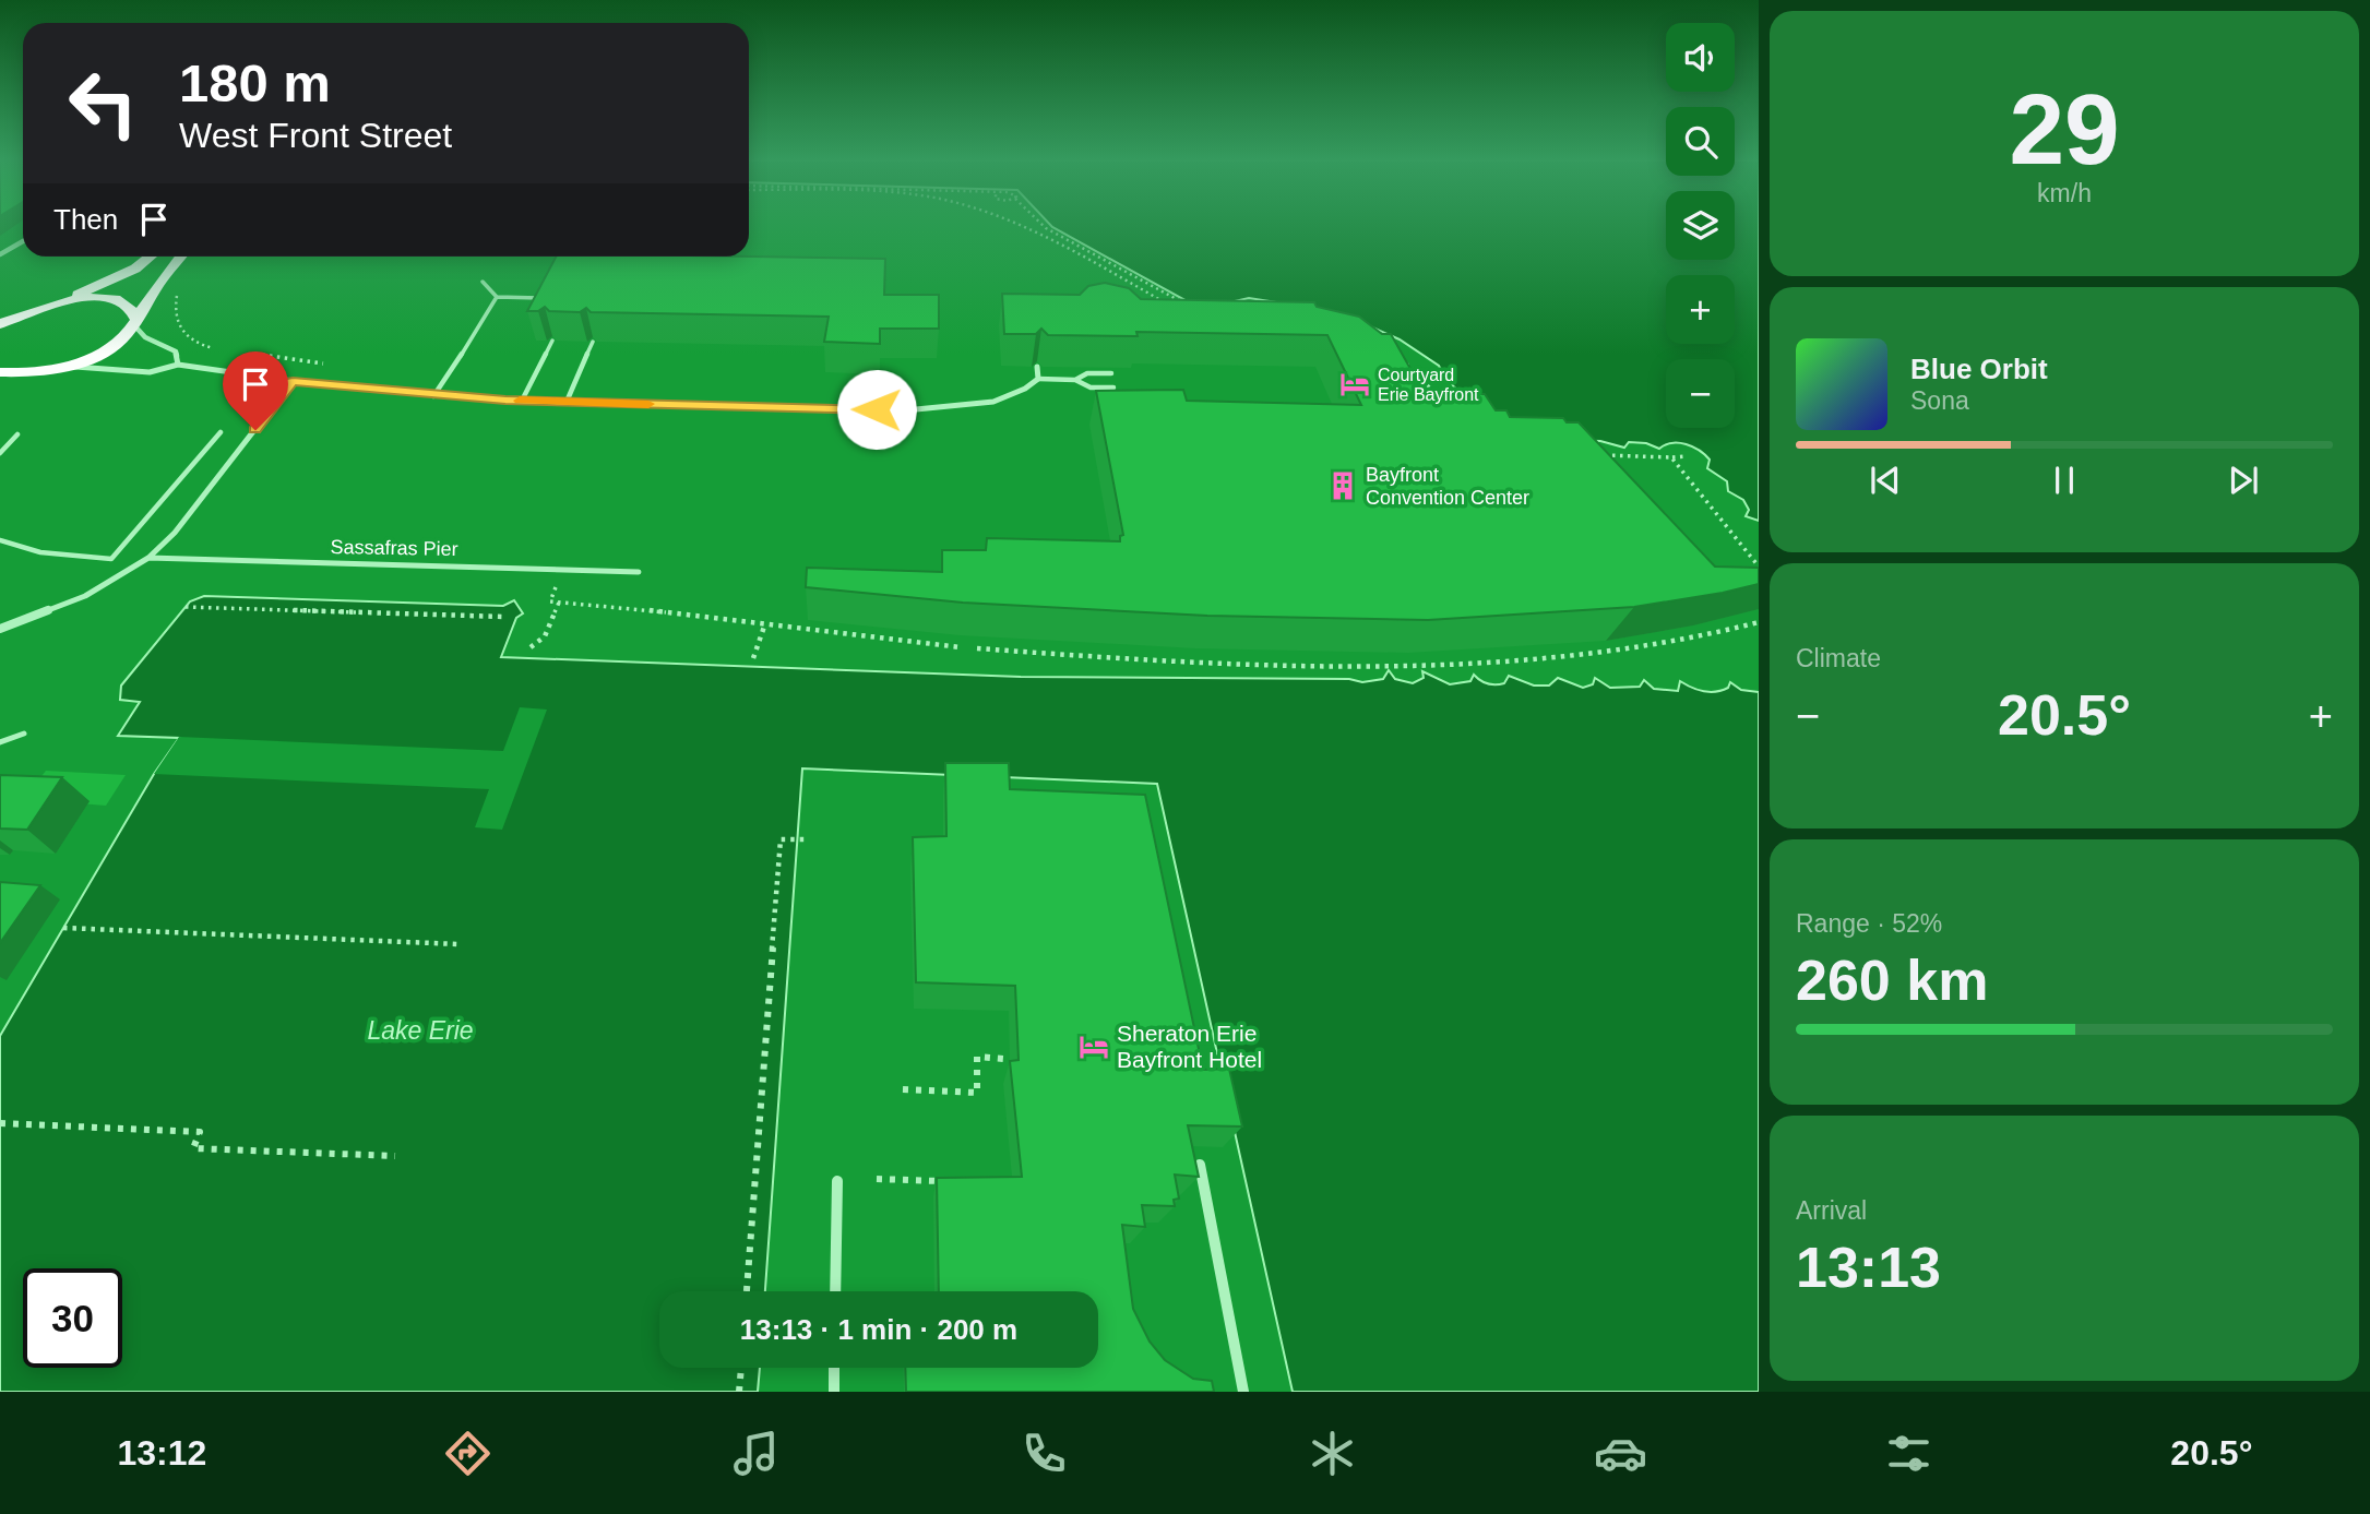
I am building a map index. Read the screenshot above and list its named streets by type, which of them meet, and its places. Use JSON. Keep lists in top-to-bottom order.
{
  "streets": {
    "street": ["Sassafras Pier"]
  },
  "water": ["Lake Erie"],
  "places": {
    "hotel": ["Courtyard Erie Bayfront", "Sheraton Erie Bayfront Hotel"],
    "building": ["Bayfront Convention Center"]
  },
  "page": {
    "tile": [
      ["29", "km/h"],
      "Climate",
      ["Range · 52%", "260 km"],
      ["Arrival", "13:13"]
    ],
    "map_buttons": ["+", "−"],
    "turn": ["180 m", "West Front Street"],
    "then": "Then",
    "song": ["Blue Orbit", "Sona"],
    "heat": ["−", "20.5°", "+"],
    "limit": "30",
    "trip": "13:13 · 1 min · 200 m",
    "tabs": ["13:12", "20.5°"]
  }
}
